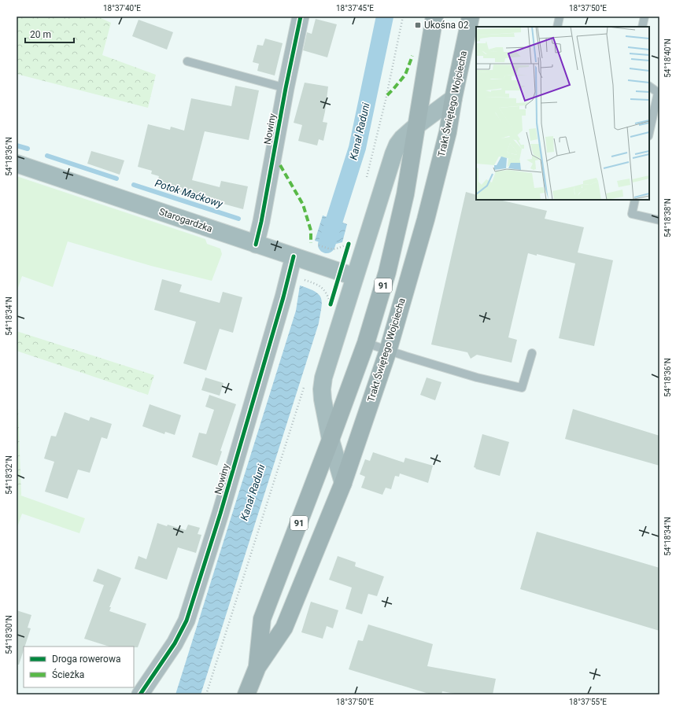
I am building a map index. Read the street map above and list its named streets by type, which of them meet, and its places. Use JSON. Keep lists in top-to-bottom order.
{
  "streets": {
    "main road": ["Trakt Świętego Wojciecha", "Starogardzka", "91"],
    "street": ["Nowiny"]
  },
  "crossings": [
    ["Nowiny", "Starogardzka"]
  ],
  "water": ["Kanał Raduni", "Potok Maćkowy"],
  "places": {
    "transit": ["Ukośna 02"]
  },
  "legend": ["Droga rowerowa", "Ścieżka"],
  "scale_bar": "20 m",
  "coordinates": [
    "18°37'40\"E",
    "18°37'45\"E",
    "18°37'50\"E",
    "54°18'40\"N",
    "54°18'36\"N",
    "54°18'38\"N",
    "54°18'34\"N",
    "54°18'32\"N",
    "54°18'30\"N",
    "18°37'55\"E"
  ]
}
